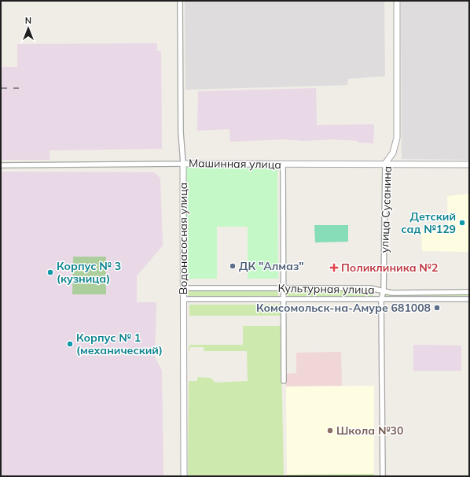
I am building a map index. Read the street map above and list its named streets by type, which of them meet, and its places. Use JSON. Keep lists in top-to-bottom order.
{
  "streets": {
    "street": [
      "Машинная улица",
      "улица Сусанина",
      "Водонасосная улица",
      "Культурная улица"
    ]
  },
  "crossings": [
    ["Машинная улица", "улица Сусанина"],
    ["Машинная улица", "Водонасосная улица"],
    ["улица Сусанина", "Культурная улица"],
    ["Водонасосная улица", "Культурная улица"]
  ],
  "places": {
    "other": [
      "Детский сад №129",
      "ДК \"Алмаз\"",
      "Корпус № 3 (кузница)",
      "Комсомольск-на-Амуре 681008",
      "Корпус № 1 (механический)",
      "Школа №30"
    ],
    "health": ["Поликлиника №2"]
  },
  "north": "top"
}
